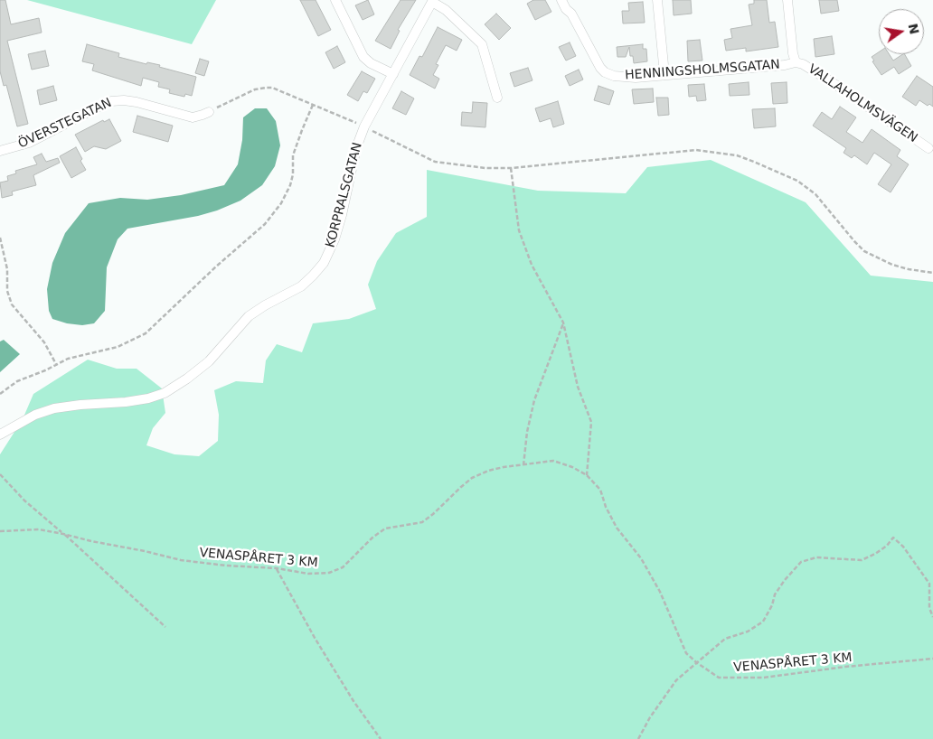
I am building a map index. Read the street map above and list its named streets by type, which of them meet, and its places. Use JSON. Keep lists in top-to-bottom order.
{
  "streets": {
    "street": [
      "HENNINGSHOLMSGATAN",
      "VALLAHOLMSVÄGEN",
      "ÖVERSTEGATAN",
      "KORPRALSGATAN"
    ],
    "path": ["VENASPÅRET 3 KM"]
  },
  "crossings": [
    ["HENNINGSHOLMSGATAN", "VALLAHOLMSVÄGEN"]
  ],
  "north": "right"
}
